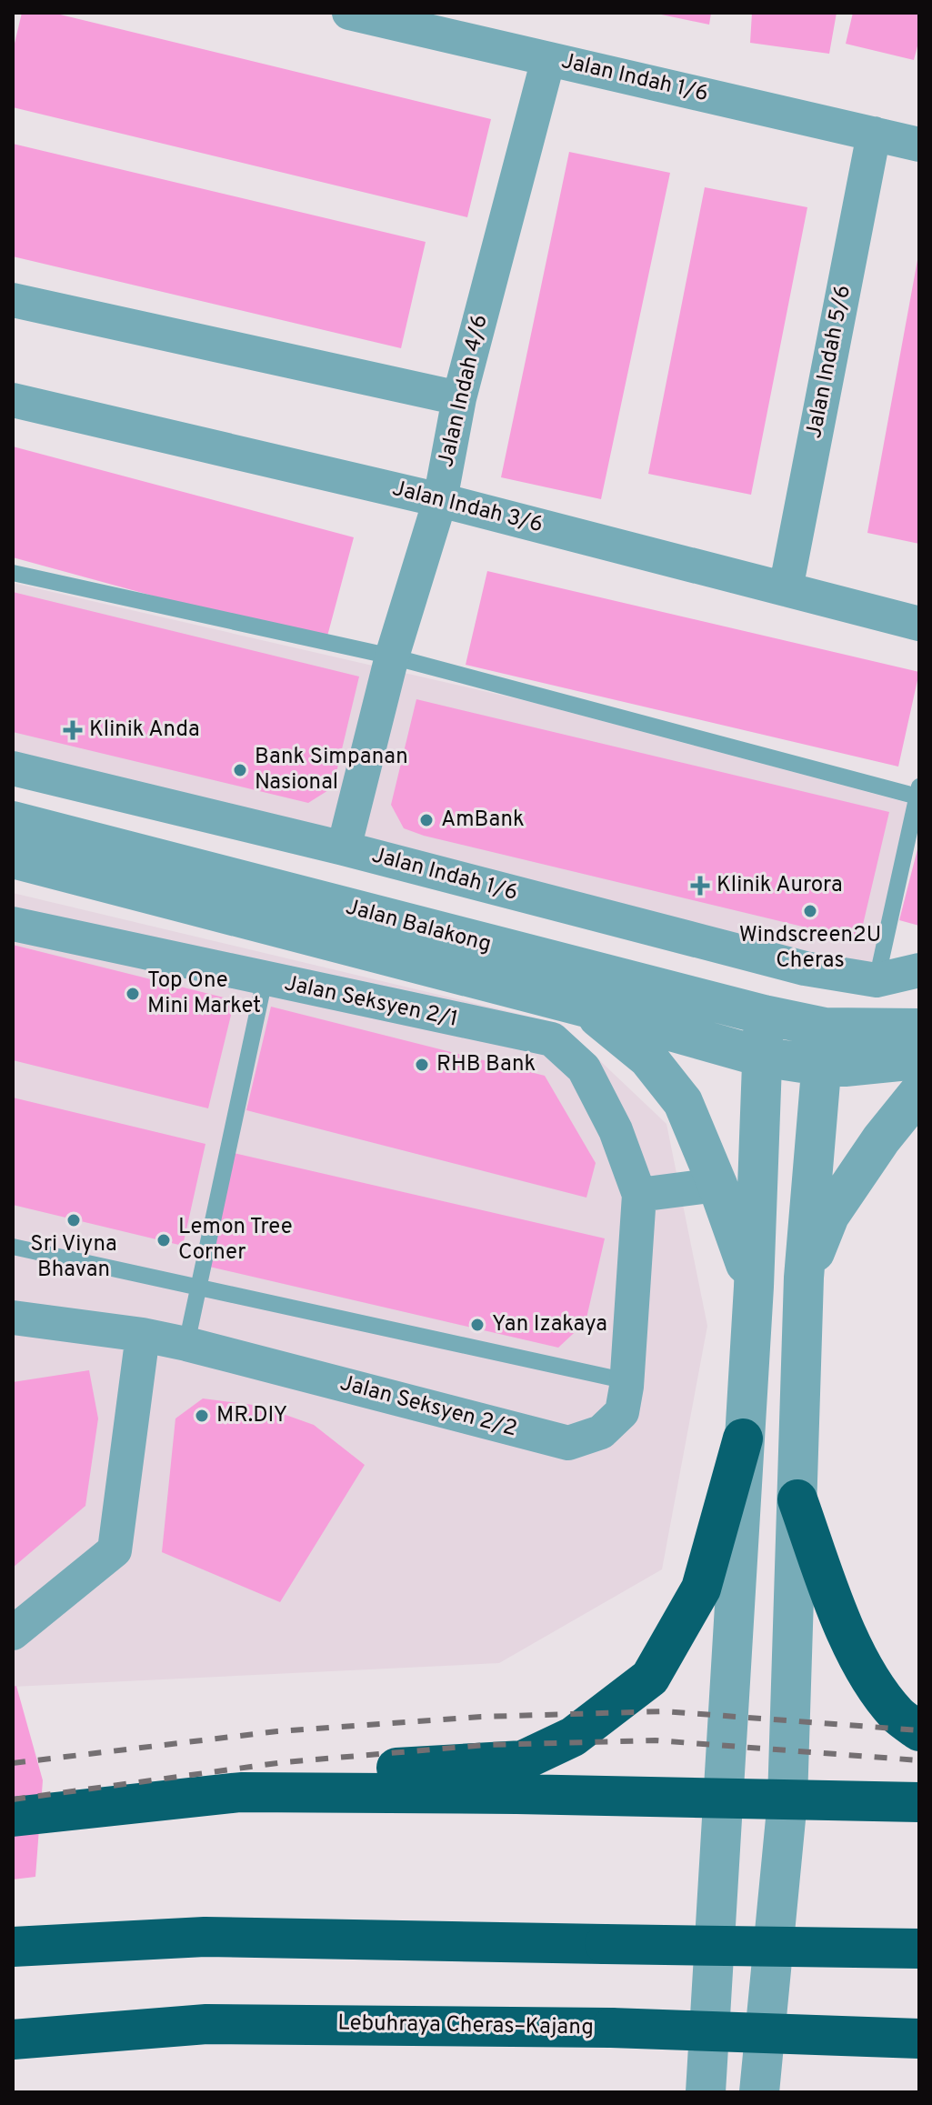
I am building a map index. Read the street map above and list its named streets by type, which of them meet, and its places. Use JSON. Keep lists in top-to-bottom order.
{
  "streets": {
    "highway": ["Lebuhraya Cheras–Kajang"],
    "street": [
      "Jalan Indah 1/6",
      "Jalan Indah 5/6",
      "Jalan Indah 4/6",
      "Jalan Indah 3/6",
      "Jalan Balakong",
      "Jalan Seksyen 2/1",
      "Jalan Seksyen 2/2"
    ]
  },
  "crossings": [
    ["Jalan Indah 1/6", "Jalan Indah 5/6"],
    ["Jalan Indah 1/6", "Jalan Indah 4/6"],
    ["Jalan Indah 5/6", "Jalan Indah 3/6"],
    ["Jalan Indah 4/6", "Jalan Indah 3/6"],
    ["Jalan Seksyen 2/1", "Jalan Seksyen 2/2"]
  ],
  "places": {
    "health": ["Klinik Anda", "Klinik Aurora"],
    "other": [
      "Bank Simpanan Nasional",
      "AmBank",
      "Windscreen2U Cheras",
      "Top One Mini Market",
      "RHB Bank",
      "Sri Viyna Bhavan",
      "Lemon Tree Corner",
      "Yan Izakaya",
      "MR.DIY"
    ]
  }
}
